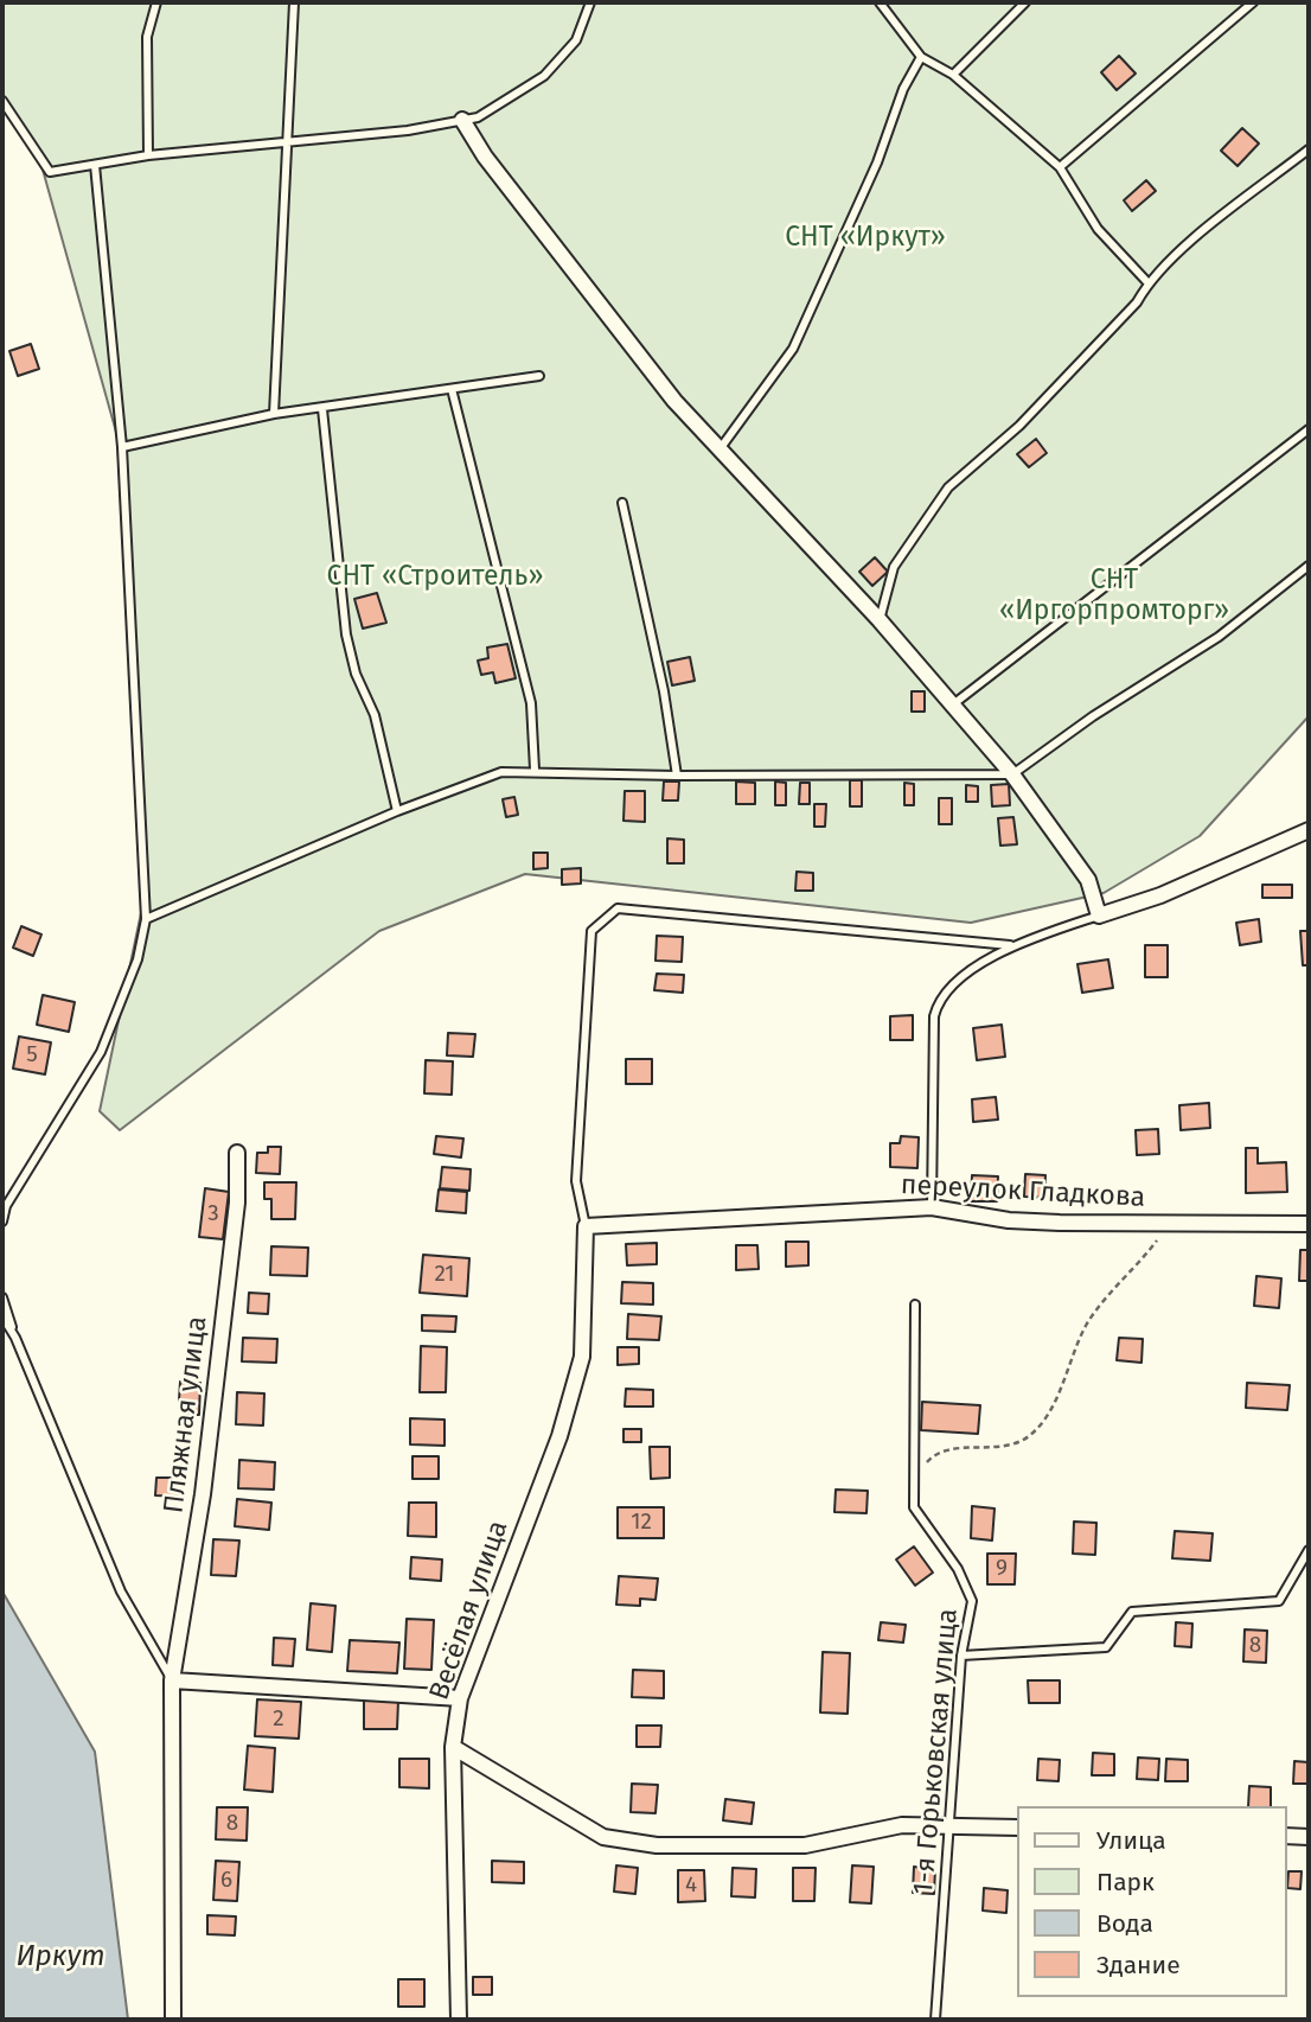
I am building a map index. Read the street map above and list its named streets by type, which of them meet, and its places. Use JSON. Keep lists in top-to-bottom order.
{
  "streets": {
    "street": ["переулок Гладкова", "Пляжная улица", "Весёлая улица"],
    "lane": ["1-я Горьковская улица"]
  },
  "crossings": [
    ["переулок Гладкова", "Весёлая улица"]
  ],
  "water": ["Иркут"],
  "parks": ["СНТ «Иркут»", "СНТ «Строитель»", "СНТ «Иргорпромторг»"],
  "house_numbers": [
    "5",
    "3",
    "21",
    "12",
    "9",
    "8",
    "2",
    "8",
    "6",
    "4"
  ],
  "legend": [
    "Улица",
    "Парк",
    "Вода",
    "Здание"
  ]
}
